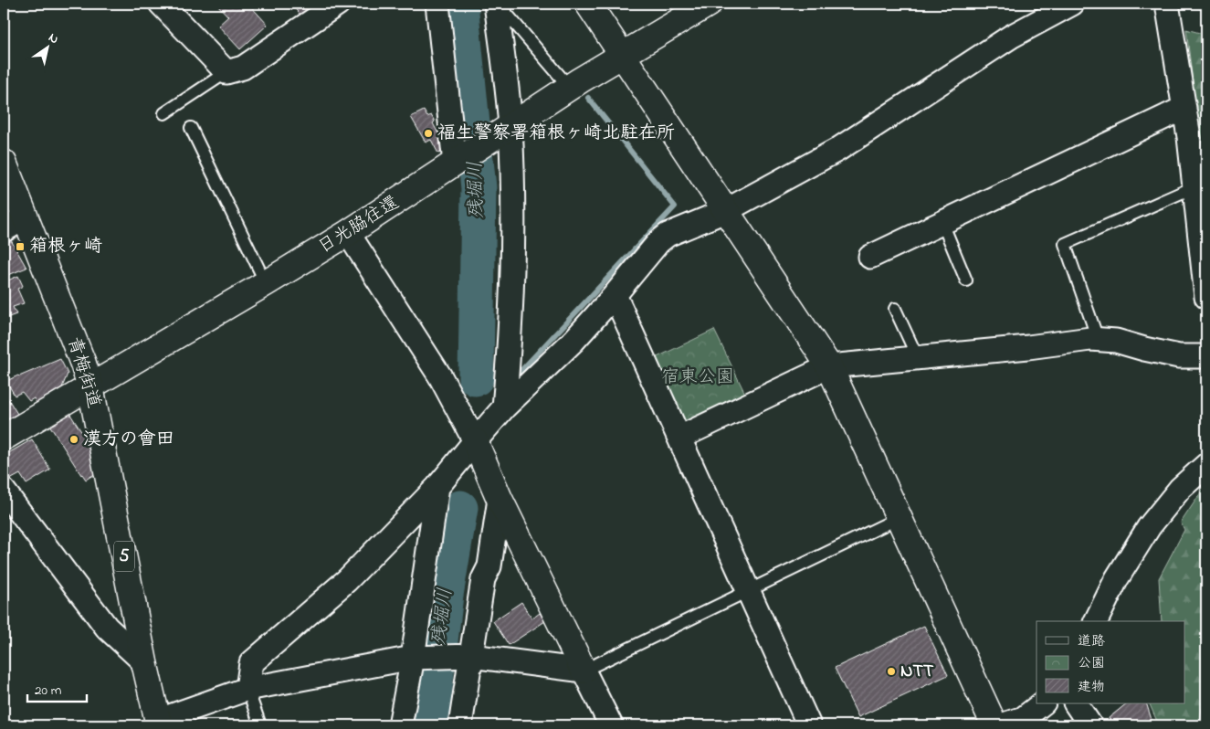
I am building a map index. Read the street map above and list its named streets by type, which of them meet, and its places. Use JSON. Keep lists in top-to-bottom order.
{
  "streets": {
    "street": ["日光脇往還", "青梅街道", "5"]
  },
  "crossings": [
    ["日光脇往還", "青梅街道"]
  ],
  "water": ["残堀川"],
  "parks": ["宿東公園"],
  "places": {
    "other": ["福生警察署箱根ヶ崎北駐在所", "漢方の會田", "NTT"],
    "transit": ["箱根ヶ崎"]
  },
  "legend": ["道路", "公園", "建物"],
  "scale_bar": "20 m",
  "north": "top right"
}
